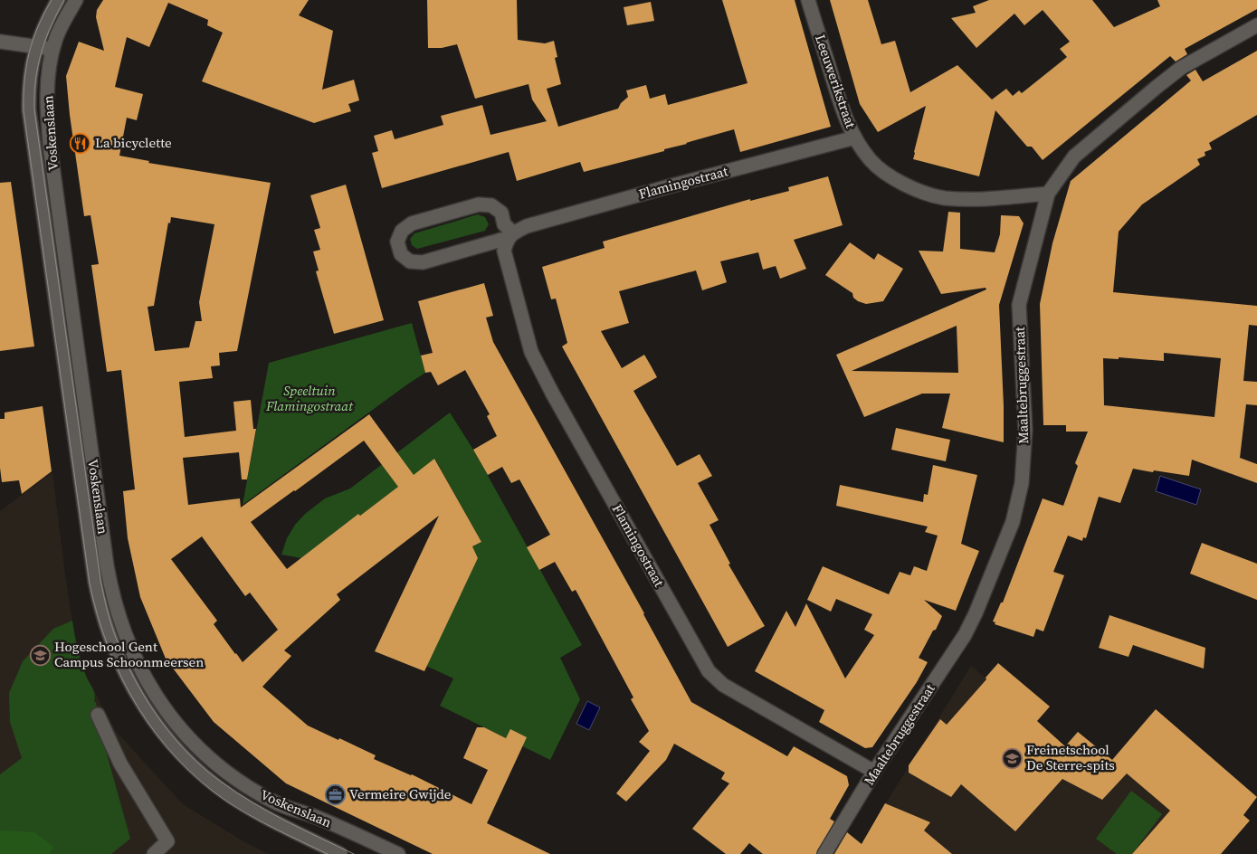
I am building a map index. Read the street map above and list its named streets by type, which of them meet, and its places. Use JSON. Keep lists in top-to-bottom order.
{
  "streets": {
    "street": [
      "Leeuwerikstraat",
      "Voskenslaan",
      "Flamingostraat",
      "Maaltebruggestraat"
    ]
  },
  "crossings": [
    ["Leeuwerikstraat", "Flamingostraat"],
    ["Leeuwerikstraat", "Maaltebruggestraat"],
    ["Flamingostraat", "Maaltebruggestraat"]
  ],
  "parks": ["Speeltuin Flamingostraat"],
  "places": {
    "restaurant": ["La bicyclette"],
    "school or university": ["Hogeschool Gent Campus Schoonmeersen", "Freinetschool De Sterre-spits"],
    "office": ["Vermeire Gwijde"]
  }
}
